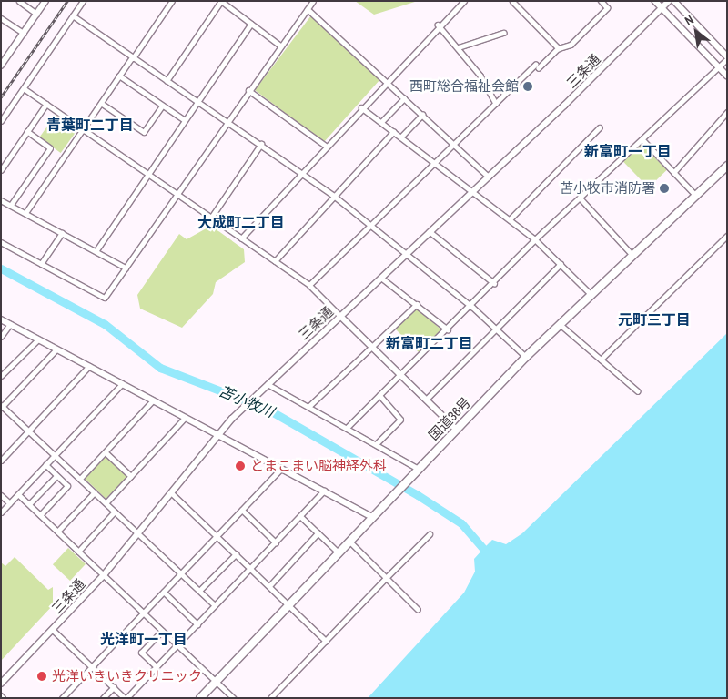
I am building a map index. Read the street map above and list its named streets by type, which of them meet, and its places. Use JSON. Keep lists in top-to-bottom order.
{
  "streets": {
    "highway": ["国道36号"],
    "street": ["三条通"]
  },
  "districts": [
    "青葉町二丁目",
    "新富町一丁目",
    "大成町二丁目",
    "元町三丁目",
    "新富町二丁目",
    "光洋町一丁目"
  ],
  "water": ["苫小牧川"],
  "places": [
    "西町総合福祉会館",
    "苫小牧市消防署",
    "とまこまい脳神経外科",
    "光洋いきいきクリニック"
  ],
  "north": "top left"
}
